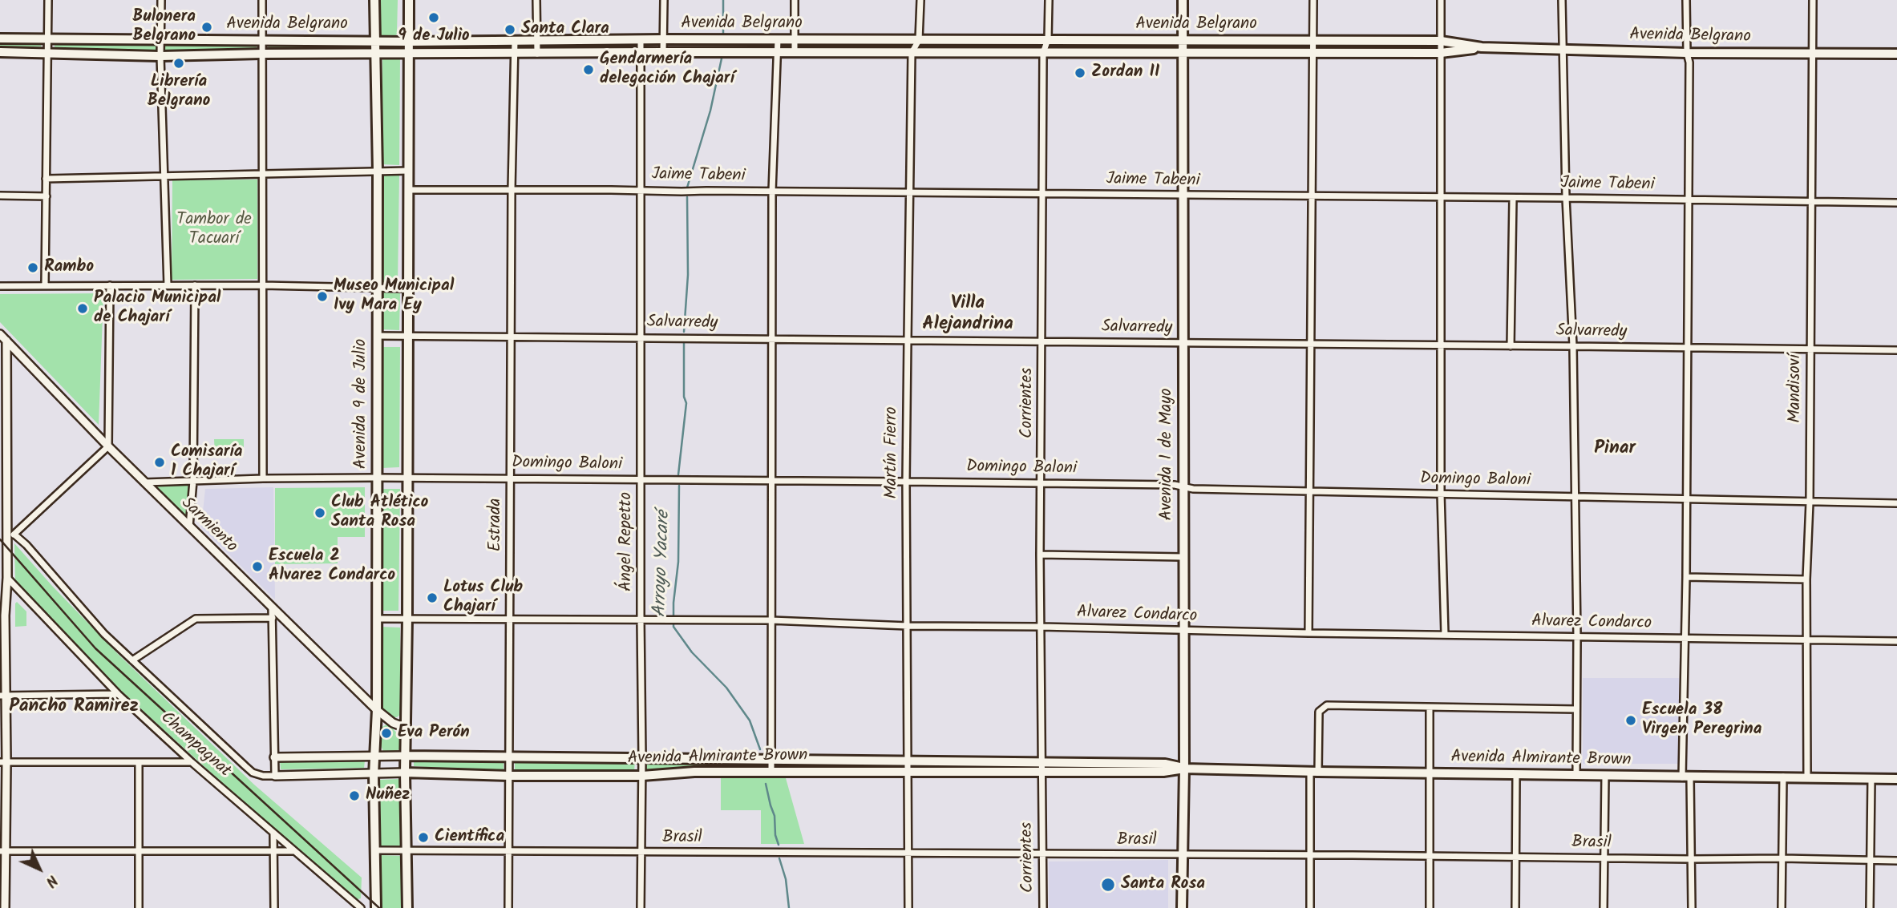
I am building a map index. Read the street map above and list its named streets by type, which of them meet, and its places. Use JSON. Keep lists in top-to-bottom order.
{
  "streets": {
    "main road": [
      "Avenida Belgrano",
      "Avenida 9 de Julio",
      "Avenida 1 de Mayo",
      "Avenida Almirante Brown"
    ],
    "street": [
      "Jaime Tabeni",
      "Salvarredy",
      "Mandisoví",
      "Corrientes",
      "Martín Fierro",
      "Domingo Baloni",
      "Estrada",
      "Sarmiento",
      "Ángel Repetto",
      "Alvarez Condarco",
      "Champagnat",
      "Brasil"
    ]
  },
  "crossings": [
    ["Avenida Belgrano", "Mandisoví"],
    ["Avenida Belgrano", "Corrientes"],
    ["Avenida Belgrano", "Avenida 9 de Julio"],
    ["Avenida Belgrano", "Martín Fierro"],
    ["Avenida Belgrano", "Avenida 1 de Mayo"],
    ["Avenida Belgrano", "Estrada"],
    ["Avenida Belgrano", "Ángel Repetto"],
    ["Jaime Tabeni", "Mandisoví"],
    ["Jaime Tabeni", "Corrientes"],
    ["Jaime Tabeni", "Martín Fierro"],
    ["Jaime Tabeni", "Avenida 1 de Mayo"],
    ["Jaime Tabeni", "Estrada"],
    ["Jaime Tabeni", "Ángel Repetto"],
    ["Salvarredy", "Mandisoví"],
    ["Salvarredy", "Corrientes"],
    ["Salvarredy", "Avenida 9 de Julio"],
    ["Salvarredy", "Martín Fierro"],
    ["Salvarredy", "Avenida 1 de Mayo"],
    ["Salvarredy", "Estrada"],
    ["Salvarredy", "Ángel Repetto"],
    ["Mandisoví", "Domingo Baloni"],
    ["Mandisoví", "Alvarez Condarco"],
    ["Mandisoví", "Avenida Almirante Brown"],
    ["Corrientes", "Domingo Baloni"],
    ["Corrientes", "Alvarez Condarco"],
    ["Corrientes", "Avenida Almirante Brown"],
    ["Corrientes", "Brasil"],
    ["Avenida 9 de Julio", "Domingo Baloni"],
    ["Avenida 9 de Julio", "Sarmiento"],
    ["Avenida 9 de Julio", "Alvarez Condarco"],
    ["Avenida 9 de Julio", "Avenida Almirante Brown"],
    ["Avenida 9 de Julio", "Brasil"],
    ["Martín Fierro", "Domingo Baloni"],
    ["Martín Fierro", "Alvarez Condarco"],
    ["Martín Fierro", "Avenida Almirante Brown"],
    ["Martín Fierro", "Brasil"],
    ["Avenida 1 de Mayo", "Domingo Baloni"],
    ["Avenida 1 de Mayo", "Alvarez Condarco"],
    ["Avenida 1 de Mayo", "Avenida Almirante Brown"],
    ["Avenida 1 de Mayo", "Brasil"],
    ["Domingo Baloni", "Estrada"],
    ["Domingo Baloni", "Sarmiento"],
    ["Domingo Baloni", "Ángel Repetto"],
    ["Estrada", "Alvarez Condarco"],
    ["Estrada", "Avenida Almirante Brown"],
    ["Estrada", "Brasil"],
    ["Ángel Repetto", "Alvarez Condarco"],
    ["Ángel Repetto", "Avenida Almirante Brown"],
    ["Ángel Repetto", "Brasil"]
  ],
  "districts": ["Villa Alejandrina", "Pinar", "Pancho Ramirez"],
  "water": ["Arroyo Yacaré"],
  "parks": ["Tambor de Tacuarí"],
  "places": [
    "9 de Julio",
    "Bulonera Belgrano",
    "Santa Clara",
    "Librería Belgrano",
    "Gendarmería delegación Chajarí",
    "Zordan II",
    "Rambo",
    "Museo Municipal Ivy Mara Ey",
    "Palacio Municipal de Chajarí",
    "Comisaría 1 Chajarí",
    "Club Atlético Santa Rosa",
    "Escuela 2 Alvarez Condarco",
    "Lotus Club Chajarí",
    "Escuela 38 Virgen Peregrina",
    "Eva Perón",
    "Nuñez",
    "Científica",
    "Santa Rosa"
  ],
  "north": "bottom right"
}
